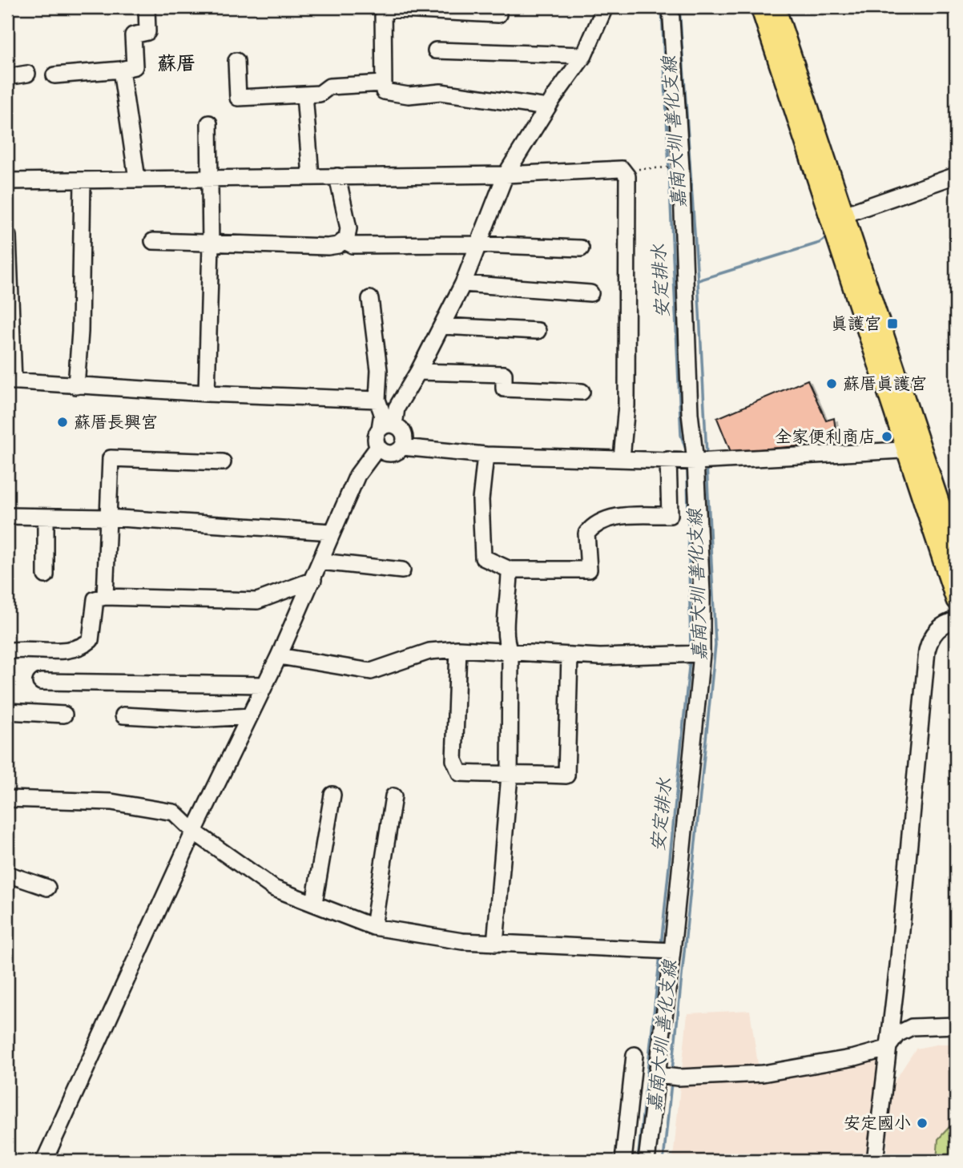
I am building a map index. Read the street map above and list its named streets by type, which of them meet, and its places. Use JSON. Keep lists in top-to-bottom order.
{
  "districts": ["蘇厝"],
  "water": ["嘉南大圳 善化支線", "安定排水"],
  "places": {
    "transit": ["真護宮"],
    "other": [
      "蘇厝真護宮",
      "蘇厝長興宮",
      "全家便利商店",
      "安定國小"
    ]
  }
}
